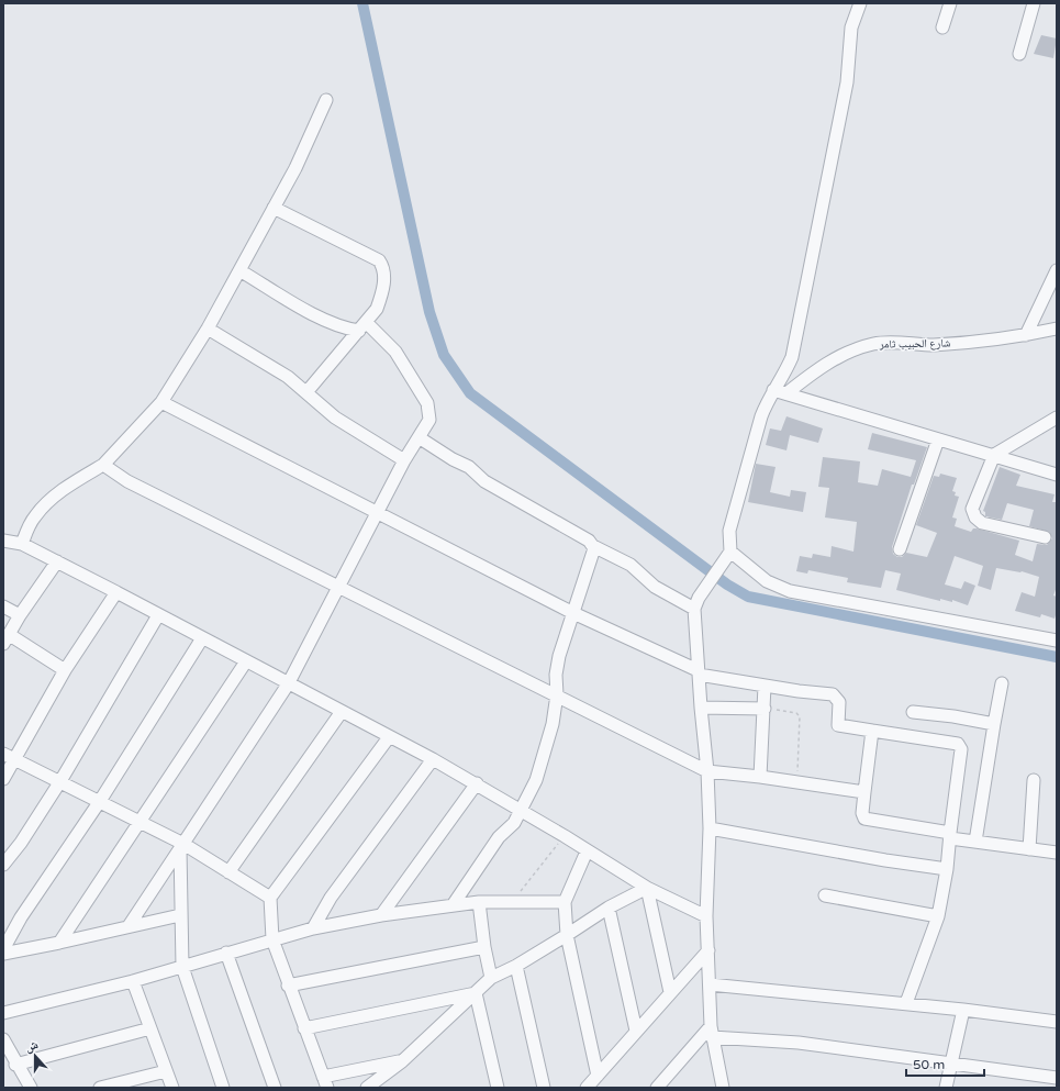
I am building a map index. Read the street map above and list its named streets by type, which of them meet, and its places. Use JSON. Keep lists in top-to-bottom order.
{
  "streets": {
    "street": ["شارع الحبيب ثامر"]
  },
  "scale_bar": "50 m",
  "north": "top"
}
